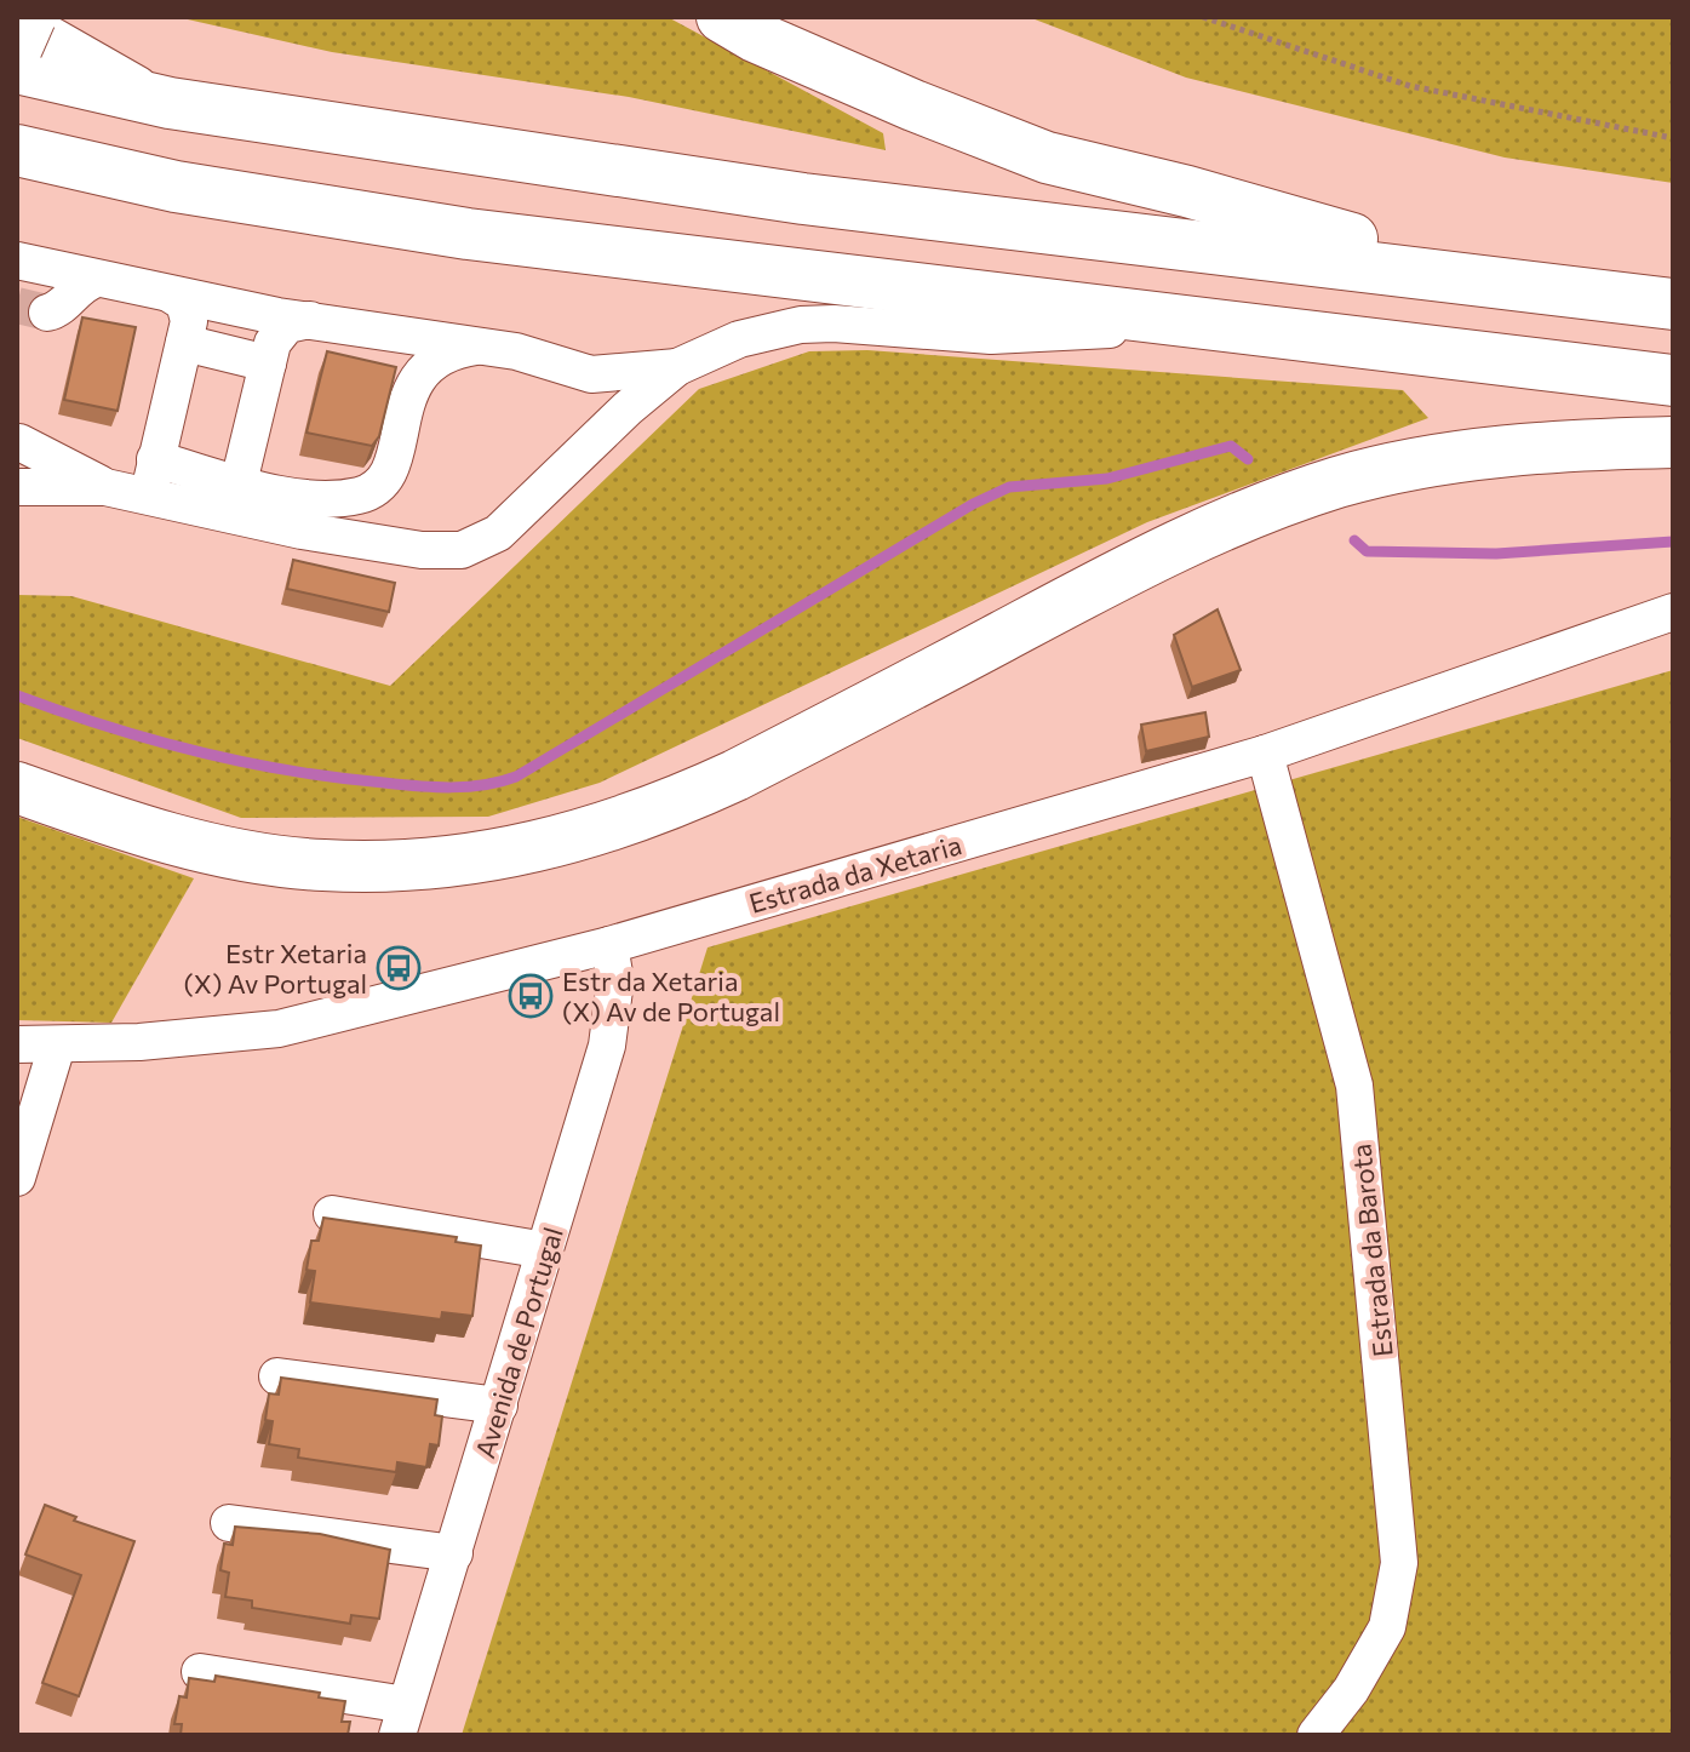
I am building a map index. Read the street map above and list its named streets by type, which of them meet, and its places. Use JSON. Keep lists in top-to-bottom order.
{
  "streets": {
    "street": ["Estrada da Xetaria", "Estrada da Barota", "Avenida de Portugal"]
  },
  "crossings": [
    ["Estrada da Xetaria", "Estrada da Barota"],
    ["Estrada da Xetaria", "Avenida de Portugal"]
  ],
  "places": {
    "bus stop": ["Estr Xetaria (X) Av Portugal", "Estr da Xetaria (X) Av de Portugal"]
  }
}
